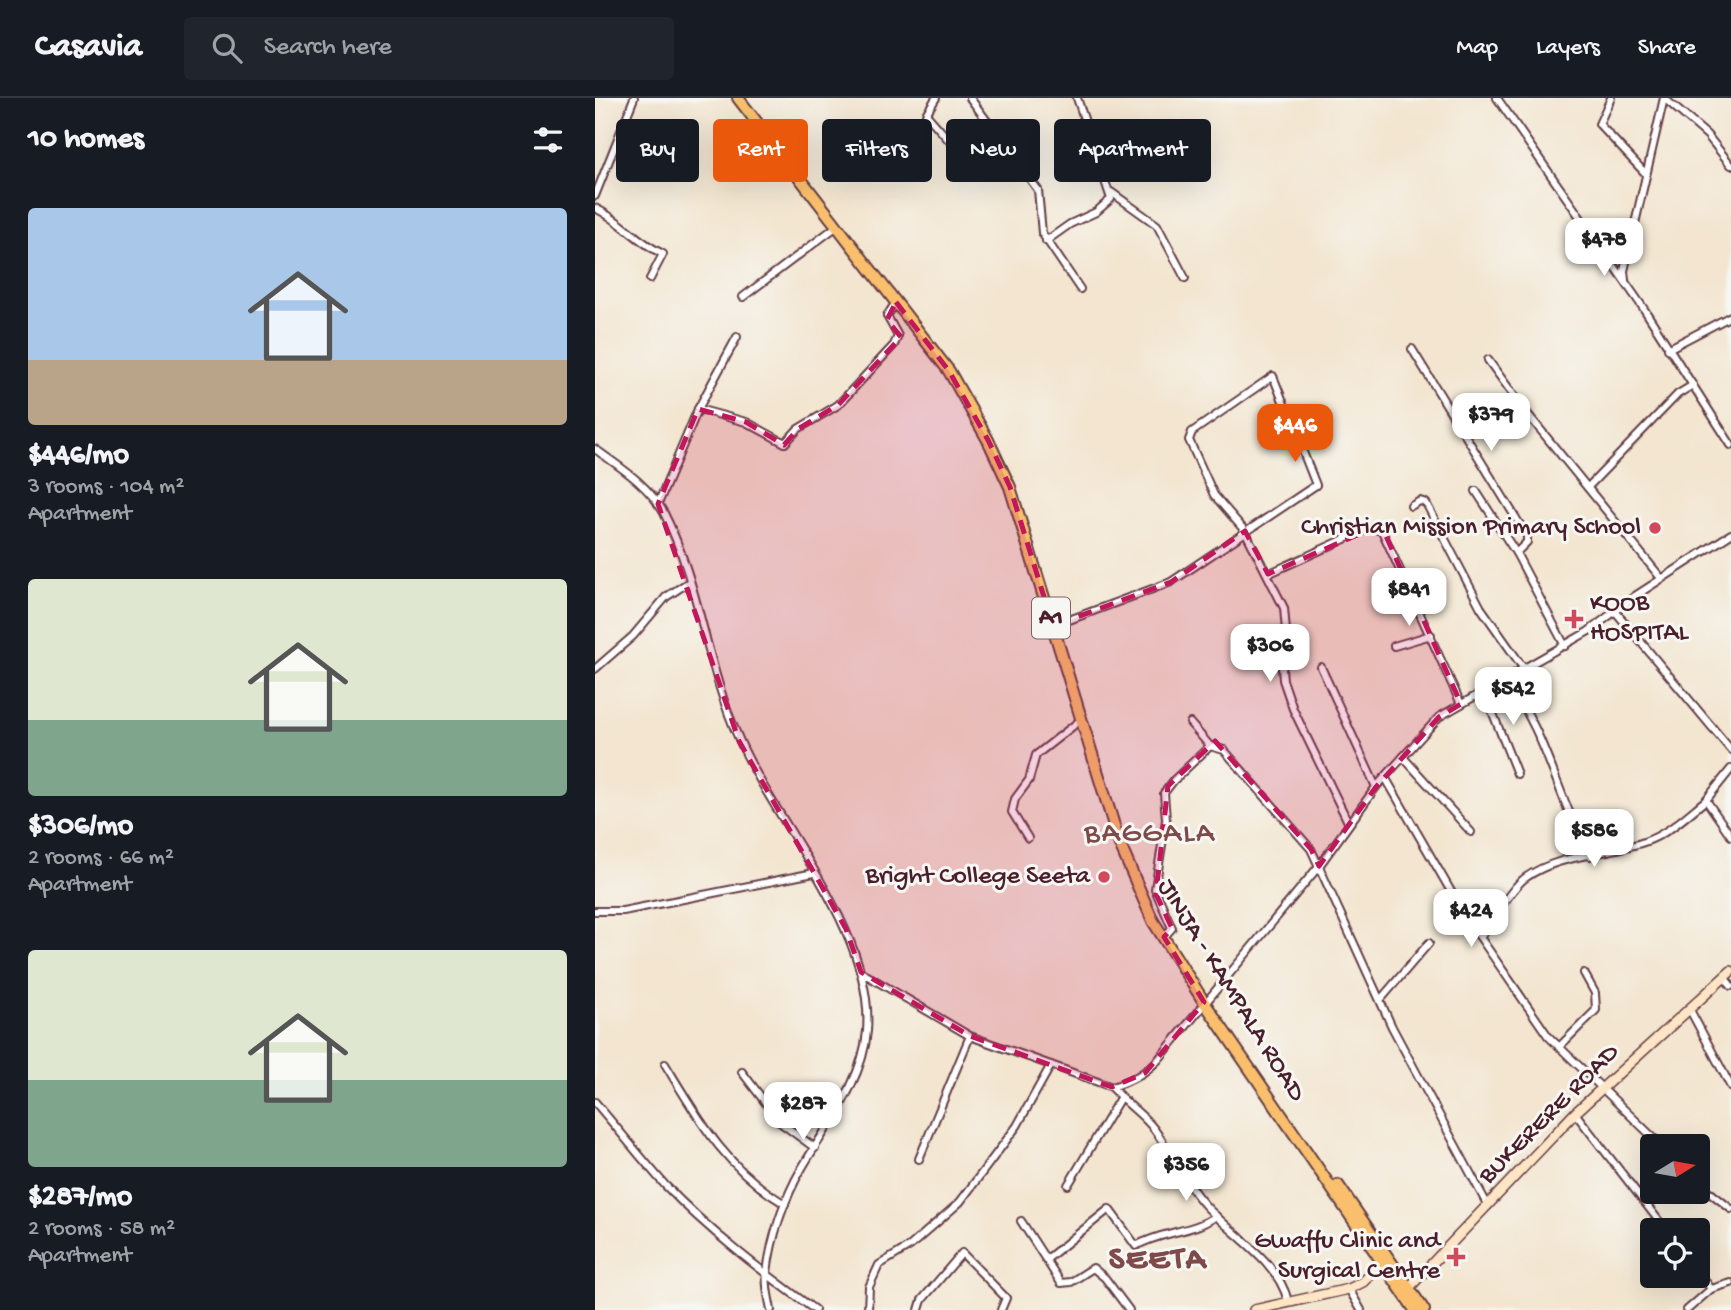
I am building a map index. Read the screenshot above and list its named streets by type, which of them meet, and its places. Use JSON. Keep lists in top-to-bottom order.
{
  "streets": {
    "highway": ["A1", "JINJA - KAMPALA ROAD"],
    "main road": ["BUKERERE ROAD"]
  },
  "crossings": [
    ["JINJA - KAMPALA ROAD", "BUKERERE ROAD"]
  ],
  "districts": ["BAGGALA", "SEETA"],
  "places": {
    "other": ["Christian Mission Primary School", "Bright College Seeta"],
    "health": ["KOOB HOSPITAL", "Gwaffu Clinic and Surgical Centre"]
  },
  "north": "right",
  "page": {
    "header": "Casavia",
    "search": "Search here",
    "nav": ["Map", "Layers", "Share"],
    "heading": "10 homes",
    "chip": [
      "Buy",
      "Rent",
      "Filters",
      "New",
      "Apartment"
    ],
    "list": [
      {
        "name": "$446/mo",
        "note": "3 rooms · 104 m² · Apartment"
      },
      {
        "name": "$306/mo",
        "note": "2 rooms · 66 m² · Apartment"
      },
      {
        "name": "$287/mo",
        "note": "2 rooms · 58 m² · Apartment"
      }
    ],
    "price": [
      "$478",
      "$379",
      "$446",
      "$841",
      "$306",
      "$542",
      "$586",
      "$424",
      "$287",
      "$356"
    ]
  }
}
